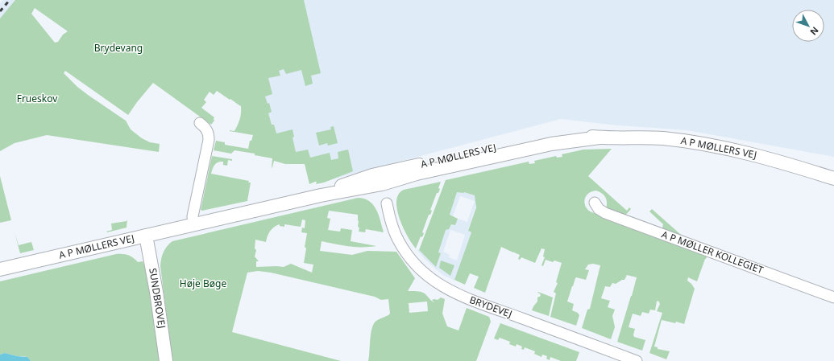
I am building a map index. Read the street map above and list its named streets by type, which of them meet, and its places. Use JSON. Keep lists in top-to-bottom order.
{
  "streets": {
    "street": [
      "A P MØLLERS VEJ",
      "A P MØLLER KOLLEGIET",
      "SUNDBROVEJ",
      "BRYDEVEJ"
    ]
  },
  "crossings": [
    ["A P MØLLERS VEJ", "SUNDBROVEJ"]
  ],
  "parks": ["Brydevang", "Frueskov", "Høje Bøge"],
  "north": "bottom right"
}
